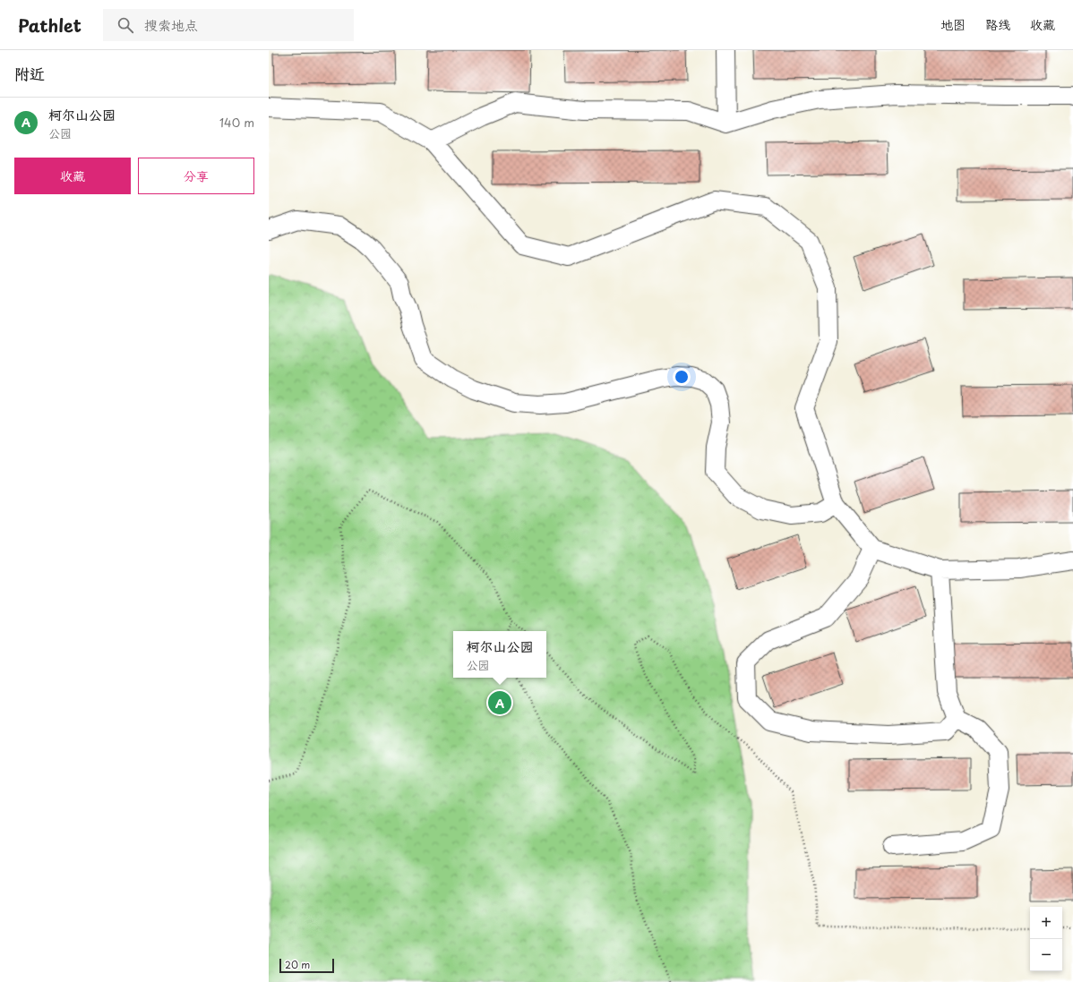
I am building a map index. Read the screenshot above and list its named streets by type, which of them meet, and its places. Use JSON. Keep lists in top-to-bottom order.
{
  "scale_bar": "20 m",
  "page": {
    "header": "Pathlet",
    "search": "搜索地点",
    "nav": ["地图", "路线", "收藏"],
    "heading": "附近",
    "list": [
      {
        "mark": "A",
        "name": "柯尔山公园",
        "note": "公园",
        "value": "140 m"
      }
    ],
    "buttons": ["收藏", "分享"],
    "popup": ["柯尔山公园", "公园"],
    "pins": "A",
    "map_buttons": ["+", "−"],
    "scale": "20 m"
  }
}
